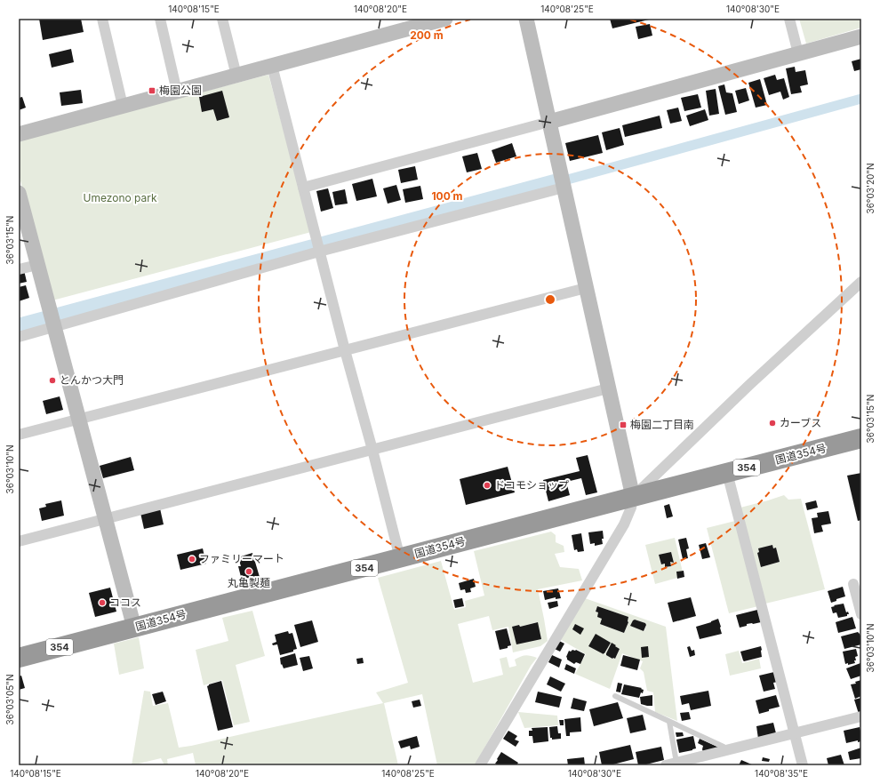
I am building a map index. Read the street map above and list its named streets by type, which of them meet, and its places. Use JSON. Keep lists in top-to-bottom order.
{
  "streets": {
    "highway": ["国道354号", "354"]
  },
  "parks": ["Umezono park"],
  "places": {
    "transit": ["梅園公園", "梅園二丁目南"],
    "other": [
      "とんかつ大門",
      "カーブス",
      "ドコモショップ",
      "ファミリーマート",
      "丸亀製麺",
      "ココス"
    ]
  },
  "coordinates": [
    "140°08'15\"E",
    "140°08'20\"E",
    "140°08'25\"E",
    "140°08'30\"E",
    "36°03'20\"N",
    "36°03'15\"N",
    "36°03'10\"N",
    "36°03'05\"N",
    "140°08'35\"E"
  ],
  "rings": ["200 m", "100 m"]
}
